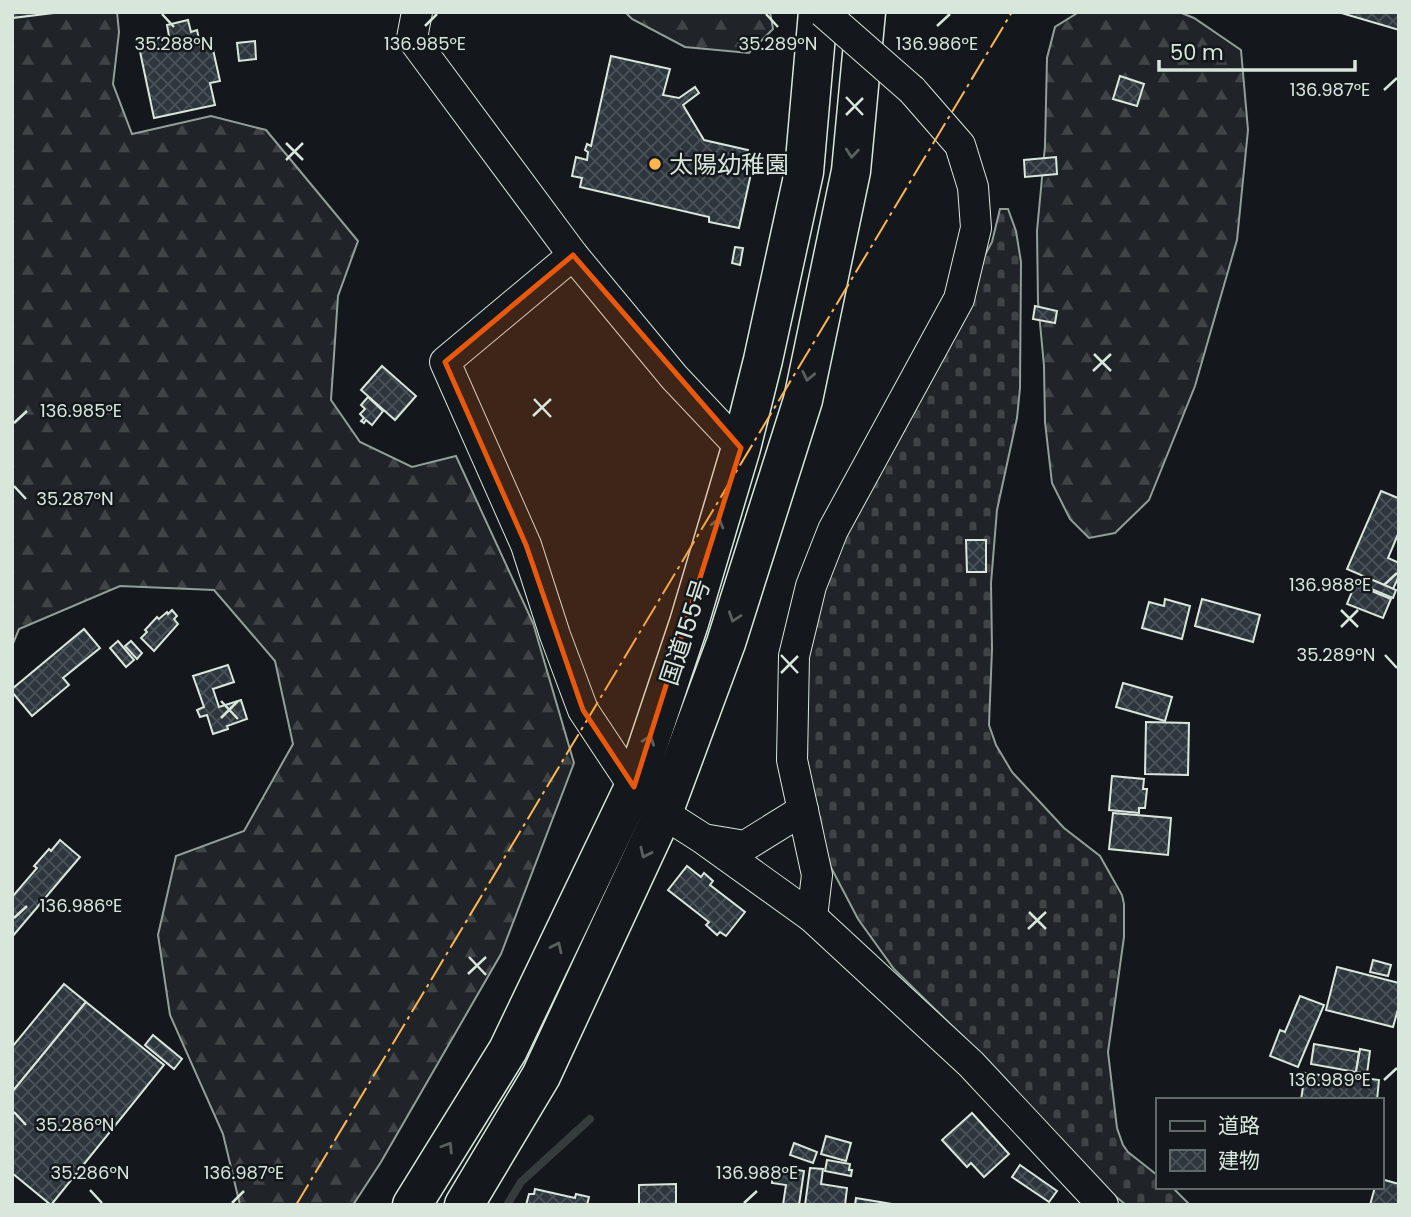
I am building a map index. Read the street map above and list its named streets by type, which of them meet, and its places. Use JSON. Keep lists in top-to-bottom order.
{
  "streets": {
    "highway": ["国道155号"]
  },
  "places": ["太陽幼稚園"],
  "legend": ["道路", "建物"],
  "scale_bar": "50 m",
  "coordinates": [
    "136.985°E",
    "136.986°E",
    "35.289°N",
    "35.288°N",
    "136.987°E",
    "35.287°N",
    "136.988°E",
    "136.989°E",
    "35.286°N"
  ]
}
